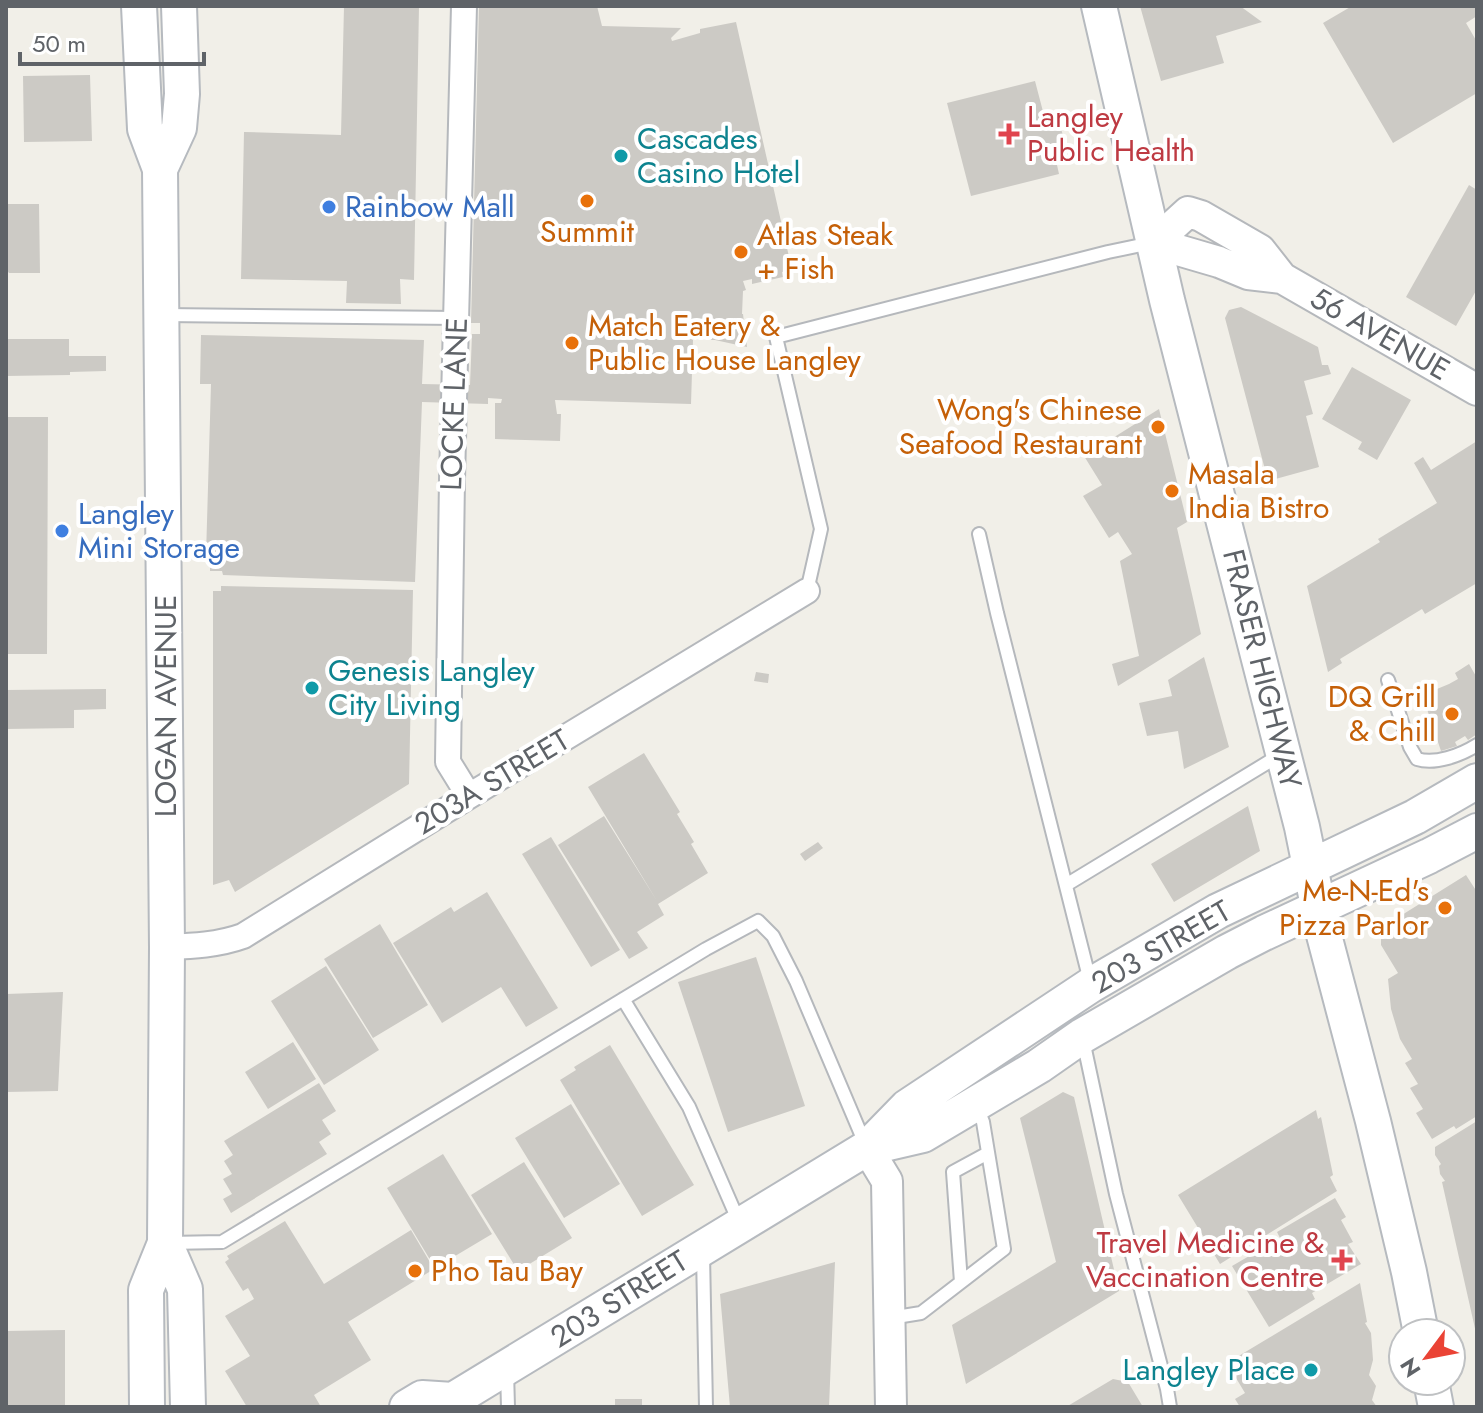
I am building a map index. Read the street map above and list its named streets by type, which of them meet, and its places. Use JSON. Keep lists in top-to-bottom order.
{
  "streets": {
    "main road": ["FRASER HIGHWAY", "LOGAN AVENUE", "203 STREET"],
    "street": ["56 AVENUE", "LOCKE LANE", "203A STREET"]
  },
  "crossings": [
    ["56 AVENUE", "FRASER HIGHWAY"],
    ["LOCKE LANE", "203A STREET"],
    ["FRASER HIGHWAY", "203 STREET"],
    ["LOGAN AVENUE", "203A STREET"]
  ],
  "places": {
    "health": ["Langley Public Health", "Travel Medicine & Vaccination Centre"],
    "other": [
      "Cascades Casino Hotel",
      "Summit",
      "Rainbow Mall",
      "Atlas Steak + Fish",
      "Match Eatery & Public House Langley",
      "Wong's Chinese Seafood Restaurant",
      "Masala India Bistro",
      "Langley Mini Storage",
      "Genesis Langley City Living",
      "DQ Grill & Chill",
      "Me-N-Ed's Pizza Parlor",
      "Pho Tau Bay",
      "Langley Place"
    ]
  },
  "scale_bar": "50 m",
  "north": "bottom left"
}
